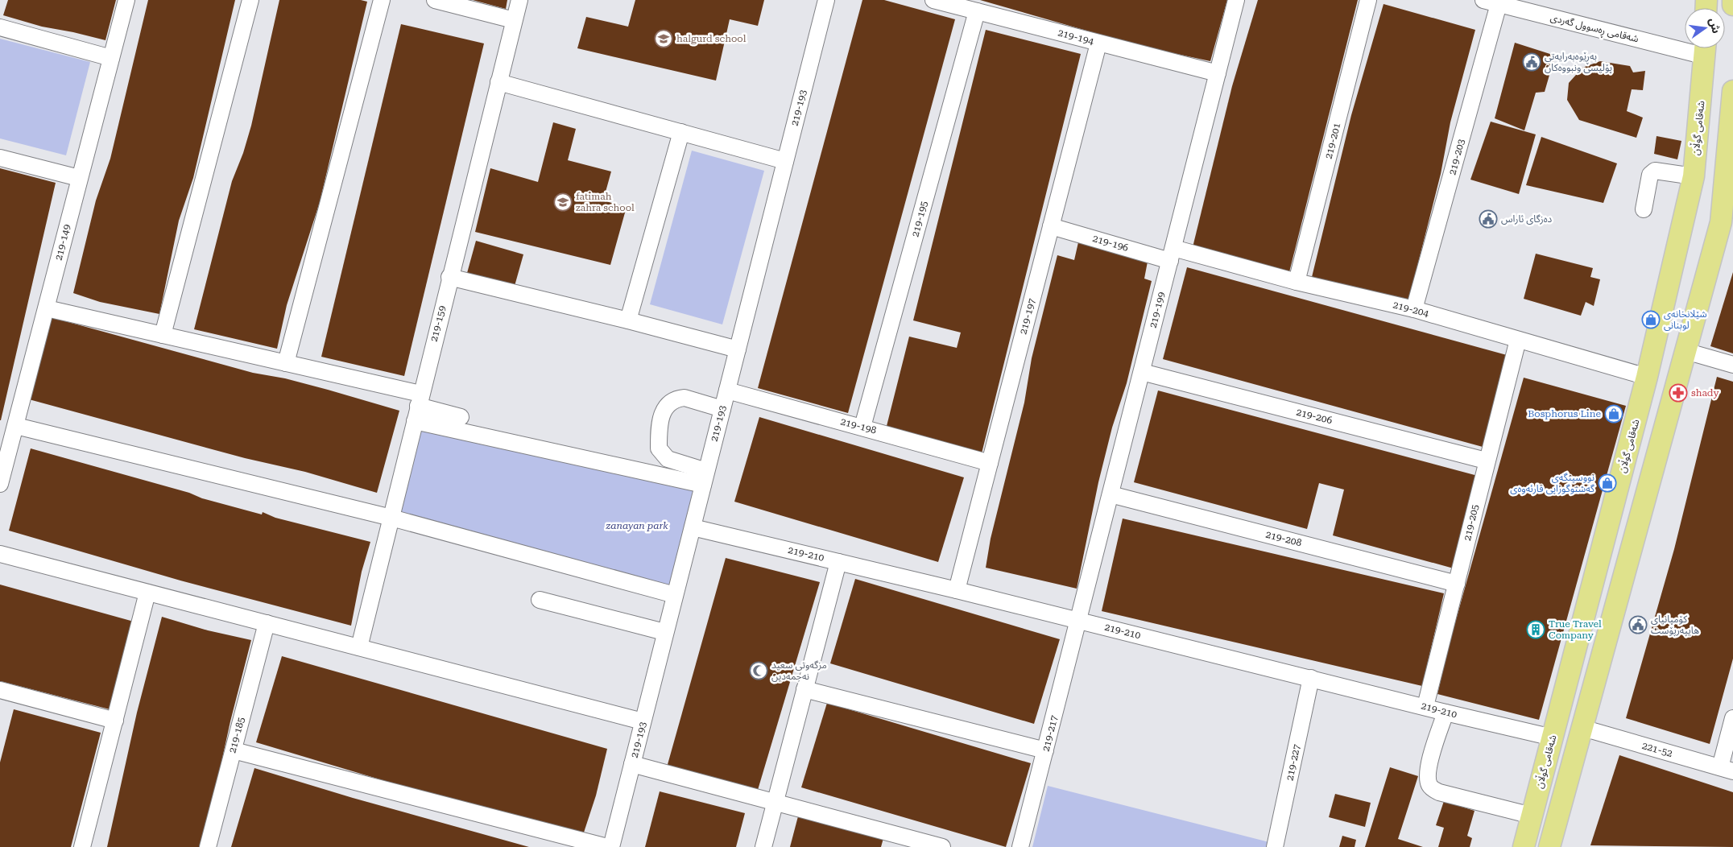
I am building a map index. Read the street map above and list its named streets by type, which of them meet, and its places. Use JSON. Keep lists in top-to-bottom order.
{
  "streets": {
    "main road": ["شەقامی گوڵان"],
    "street": [
      "شەقامی ڕەسوول گەردی",
      "219-194",
      "219-193",
      "219-201",
      "219-203",
      "219-195",
      "219-149",
      "219-196",
      "219-204",
      "219-199",
      "219-197",
      "219-159",
      "219-206",
      "219-198",
      "219-205",
      "219-208",
      "219-210",
      "219-217",
      "219-185",
      "221-52",
      "219-227"
    ]
  },
  "crossings": [
    ["شەقامی ڕەسوول گەردی", "219-203"],
    ["219-194", "219-195"],
    ["219-194", "219-199"],
    ["219-194", "219-197"],
    ["219-193", "219-198"],
    ["219-193", "219-210"],
    ["شەقامی گوڵان", "219-204"],
    ["شەقامی گوڵان", "219-210"],
    ["219-201", "219-204"],
    ["219-203", "219-204"],
    ["219-195", "219-198"],
    ["219-196", "219-204"],
    ["219-196", "219-199"],
    ["219-196", "219-197"],
    ["219-204", "219-199"],
    ["219-204", "219-205"],
    ["219-199", "219-206"],
    ["219-199", "219-208"],
    ["219-199", "219-210"],
    ["219-199", "219-217"],
    ["219-197", "219-198"],
    ["219-197", "219-210"],
    ["219-206", "219-205"],
    ["219-205", "219-208"],
    ["219-205", "219-210"],
    ["219-210", "219-217"],
    ["219-210", "219-227"]
  ],
  "parks": ["zanayan park"],
  "places": {
    "school or university": ["halgurd school", "fatimah zahra school"],
    "public building": ["بەڕێوەبەرایەتی پۆلیسی ونبووەکان", "دەزگای ئاراس", "کۆمپانیای هایپەرپۆست"],
    "shop": ["شێلانخانەی لوبنانی", "Bosphorus Line", "نووسینگەی گەشتوگوزایی فارئەوەی"],
    "pharmacy": ["shady"],
    "building": ["True Travel Company"],
    "mosque": ["مزگەوتی سعید نەجمەدین"]
  },
  "north": "right"
}
